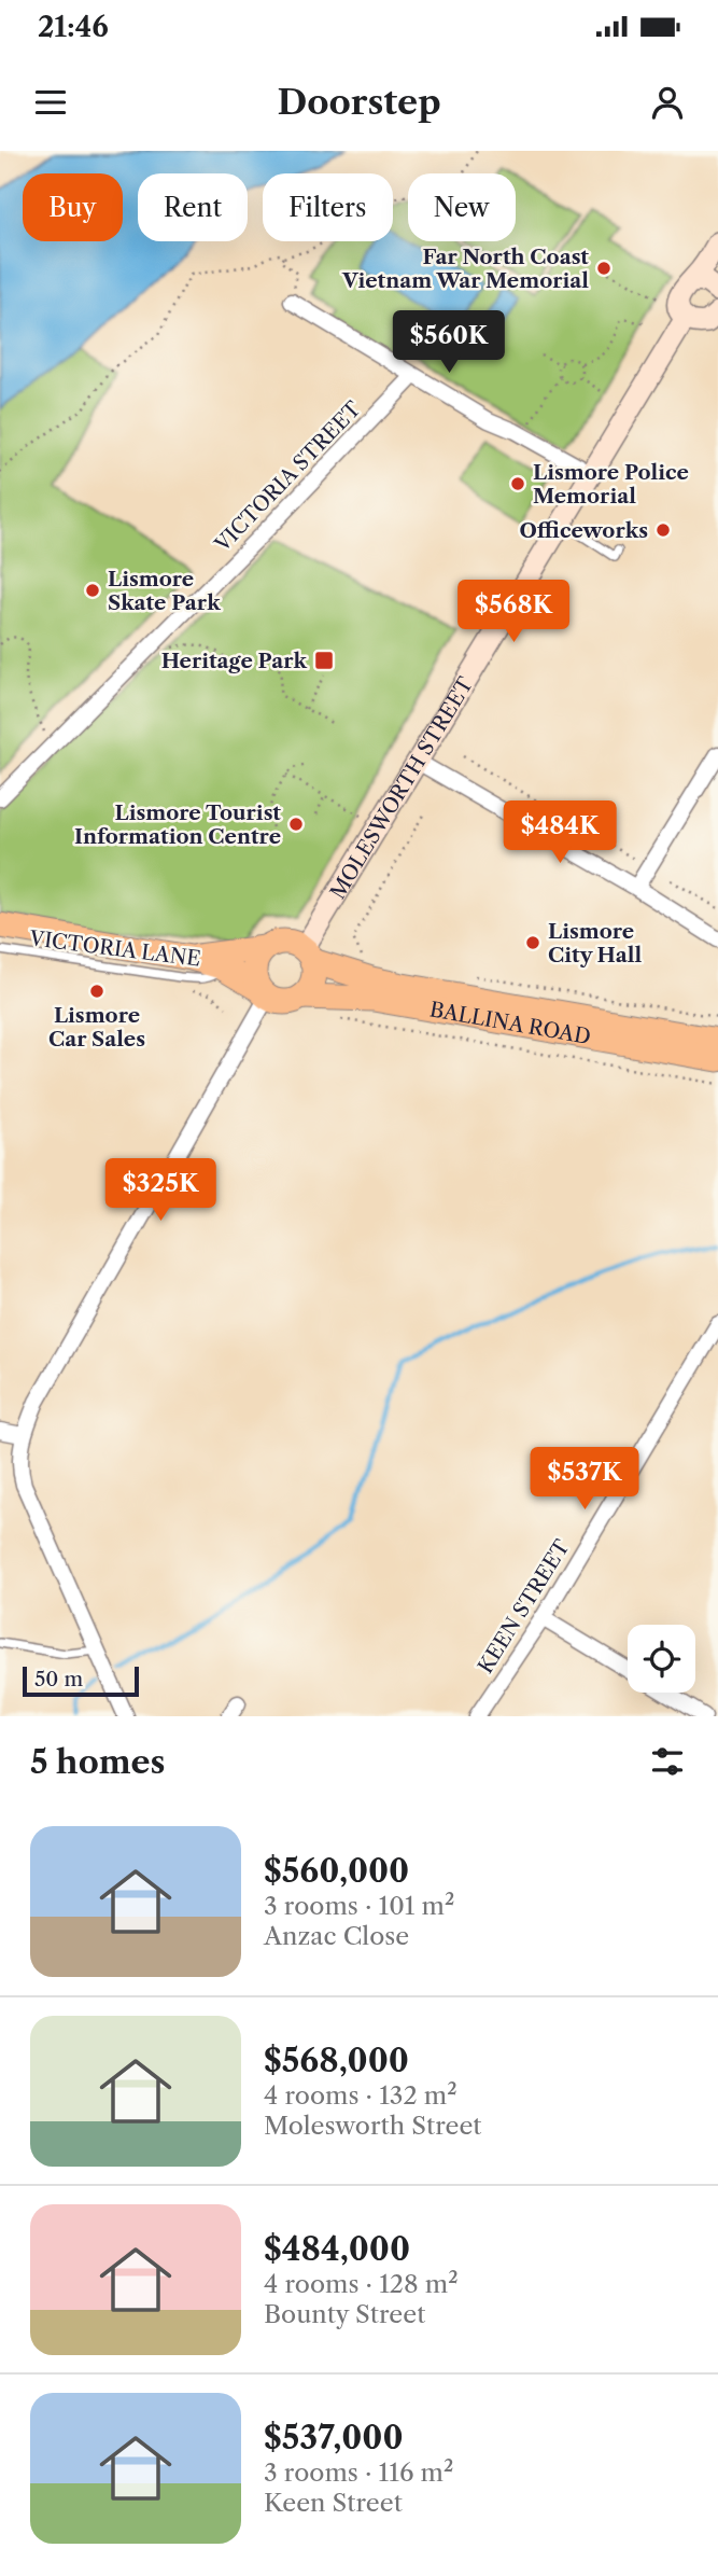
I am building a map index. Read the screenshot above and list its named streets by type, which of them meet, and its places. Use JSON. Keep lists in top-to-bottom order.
{
  "streets": {
    "main road": ["BALLINA ROAD"],
    "street": ["VICTORIA STREET", "MOLESWORTH STREET", "KEEN STREET"],
    "lane": ["VICTORIA LANE"]
  },
  "crossings": [
    ["MOLESWORTH STREET", "BALLINA ROAD"]
  ],
  "places": {
    "other": [
      "Far North Coast Vietnam War Memorial",
      "Lismore Police Memorial",
      "Officeworks",
      "Lismore Skate Park",
      "Lismore Tourist Information Centre",
      "Lismore City Hall",
      "Lismore Car Sales"
    ],
    "transit": ["Heritage Park"]
  },
  "scale_bar": "50 m",
  "page": {
    "status": "21:46",
    "header": "Doorstep",
    "chip": [
      "Buy",
      "Rent",
      "Filters",
      "New"
    ],
    "price": [
      "$560K",
      "$568K",
      "$484K",
      "$325K",
      "$537K"
    ],
    "scale": "50 m",
    "heading": "5 homes",
    "list": [
      {
        "name": "$560,000",
        "note": "3 rooms · 101 m² · Anzac Close"
      },
      {
        "name": "$568,000",
        "note": "4 rooms · 132 m² · Molesworth Street"
      },
      {
        "name": "$484,000",
        "note": "4 rooms · 128 m² · Bounty Street"
      },
      {
        "name": "$537,000",
        "note": "3 rooms · 116 m² · Keen Street"
      }
    ]
  }
}
